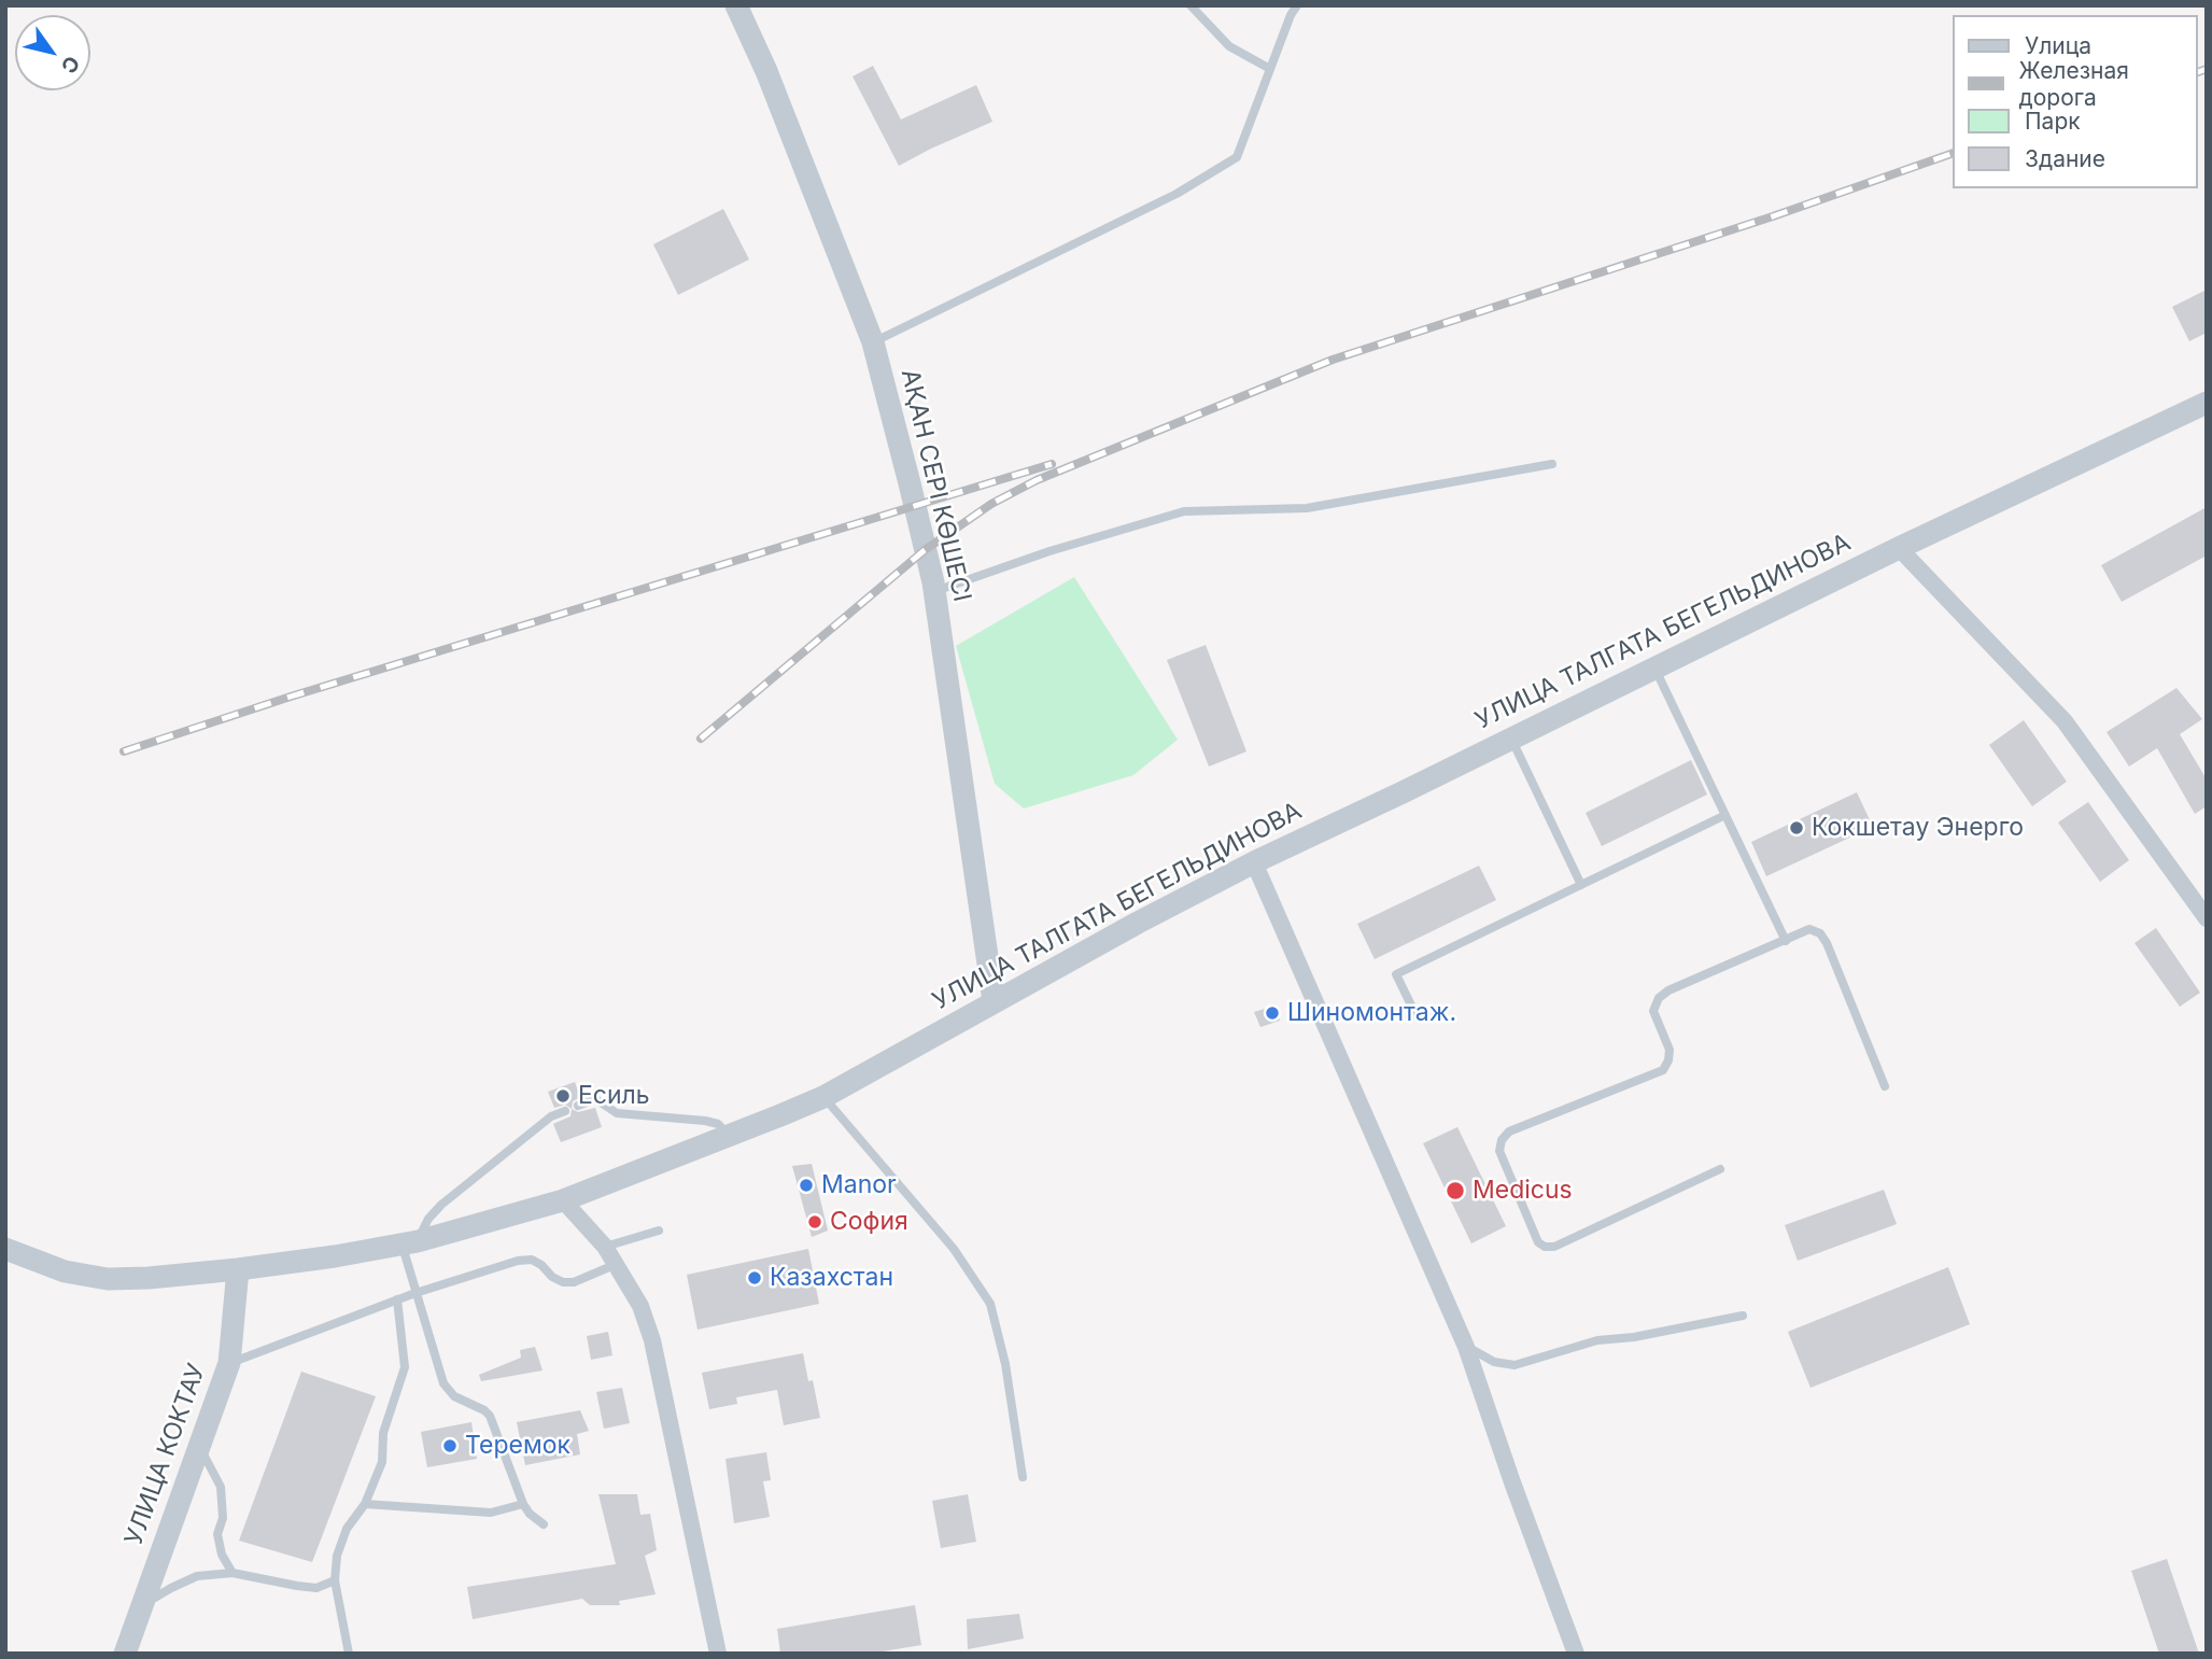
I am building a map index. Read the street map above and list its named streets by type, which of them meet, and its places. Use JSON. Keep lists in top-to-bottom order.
{
  "streets": {
    "street": ["АҚАН СЕРІ КӨШЕСІ", "УЛИЦА ТАЛГАТА БЕГЕЛЬДИНОВА", "УЛИЦА КОКТАУ"]
  },
  "crossings": [
    ["АҚАН СЕРІ КӨШЕСІ", "УЛИЦА ТАЛГАТА БЕГЕЛЬДИНОВА"],
    ["УЛИЦА ТАЛГАТА БЕГЕЛЬДИНОВА", "УЛИЦА КОКТАУ"]
  ],
  "places": [
    "Кокшетау Энерго",
    "Шиномонтаж.",
    "Есиль",
    "Manor",
    "Medicus",
    "София",
    "Казахстан",
    "Теремок"
  ],
  "legend": [
    "Улица",
    "Железная дорога",
    "Парк",
    "Здание"
  ],
  "north": "bottom right"
}
